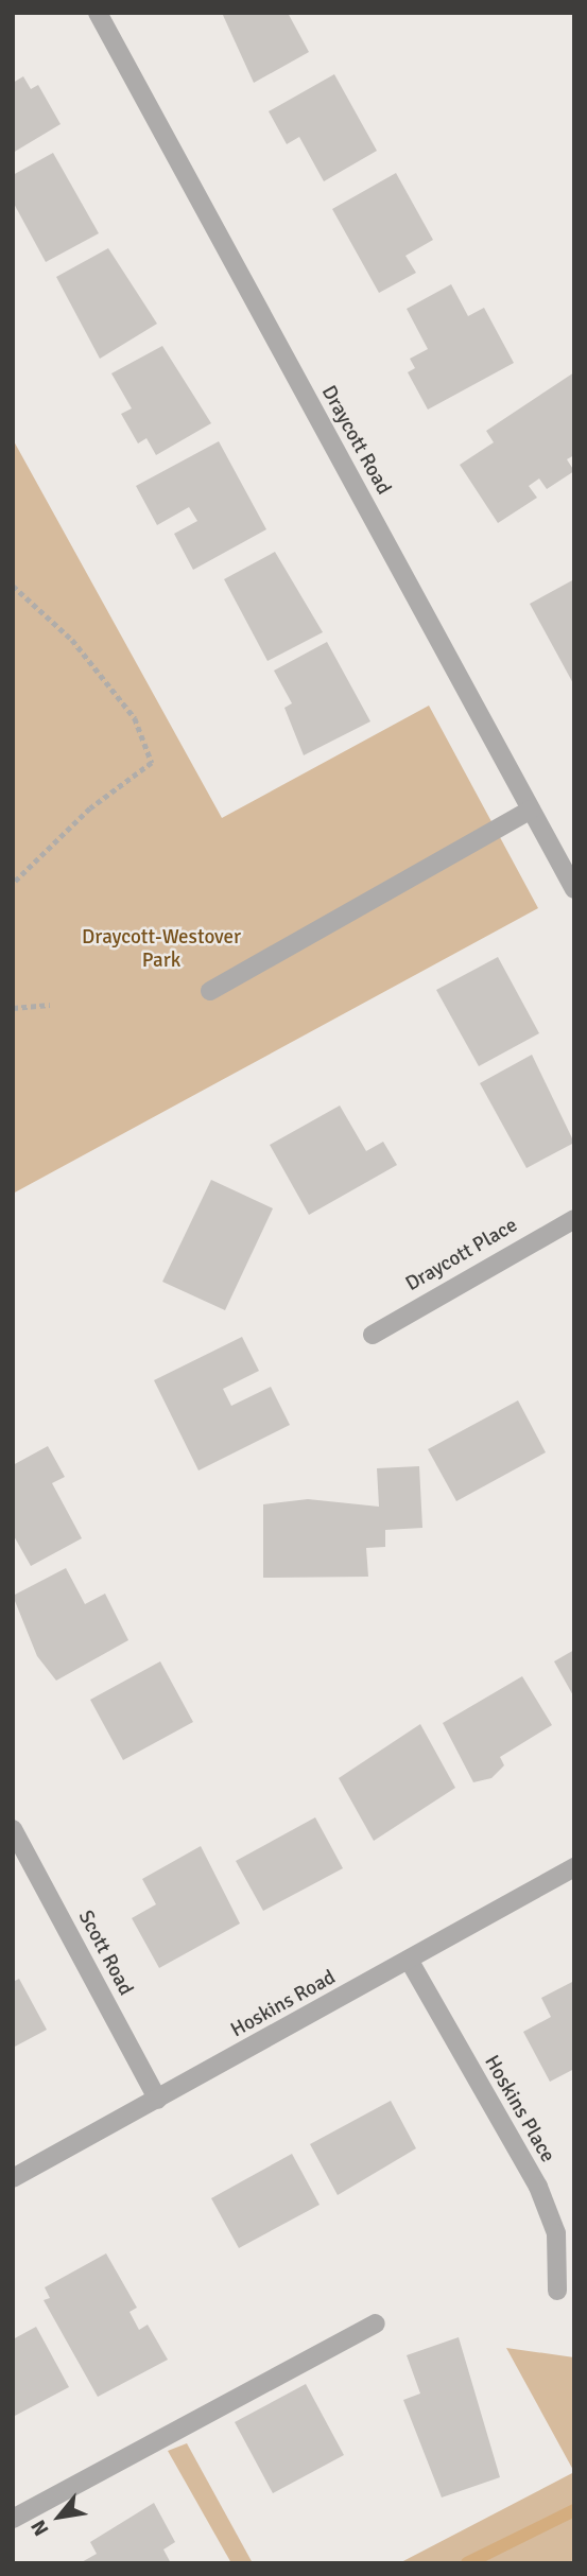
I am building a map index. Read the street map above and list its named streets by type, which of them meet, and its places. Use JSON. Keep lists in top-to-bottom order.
{
  "streets": {
    "street": [
      "Draycott Road",
      "Draycott Place",
      "Scott Road",
      "Hoskins Road",
      "Hoskins Place"
    ]
  },
  "crossings": [
    ["Scott Road", "Hoskins Road"],
    ["Hoskins Road", "Hoskins Place"]
  ],
  "parks": ["Draycott-Westover Park"],
  "north": "bottom left"
}
